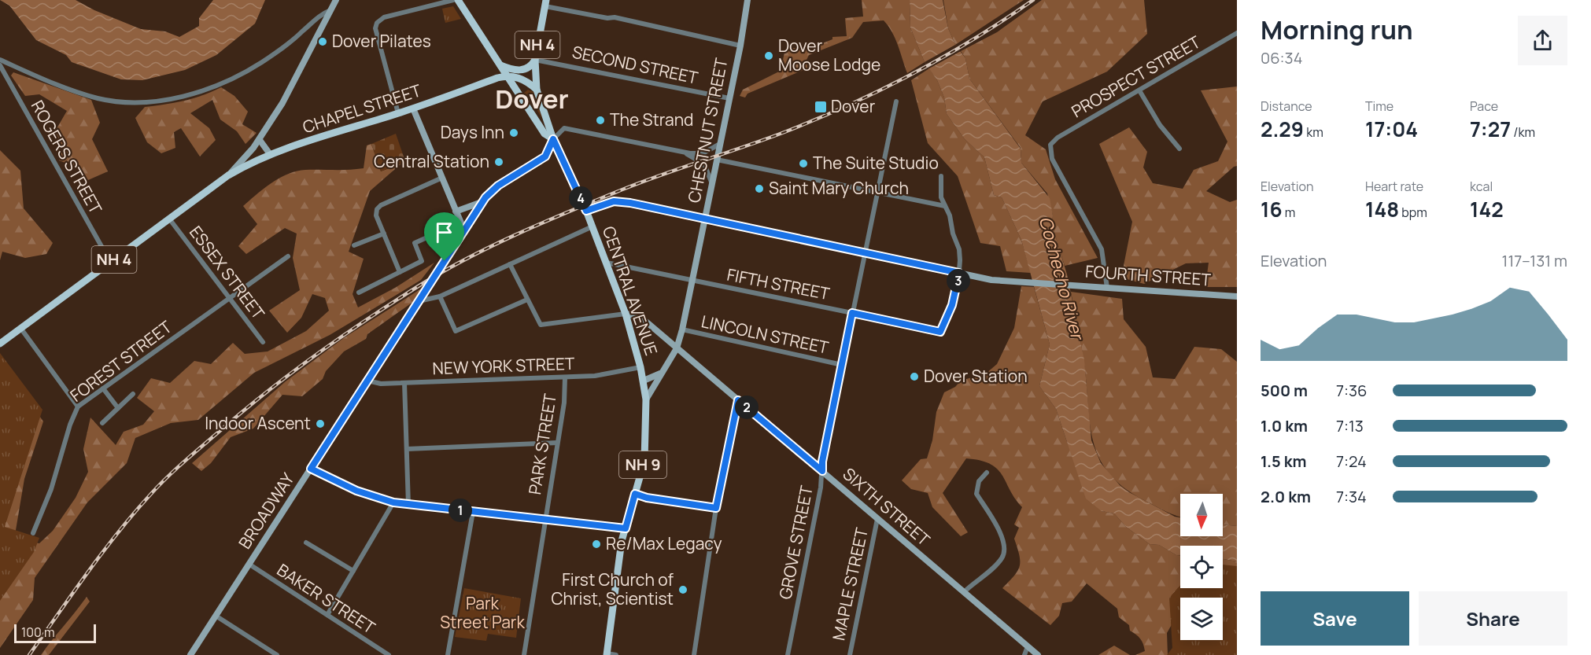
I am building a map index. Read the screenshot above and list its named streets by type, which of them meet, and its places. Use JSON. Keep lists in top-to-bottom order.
{
  "streets": {
    "main road": [
      "NH 4",
      "CHAPEL STREET",
      "CENTRAL AVENUE",
      "NH 9"
    ],
    "street": [
      "SECOND STREET",
      "PROSPECT STREET",
      "CHESTNUT STREET",
      "ROGERS STREET",
      "ESSEX STREET",
      "FOURTH STREET",
      "FIFTH STREET",
      "LINCOLN STREET",
      "FOREST STREET",
      "NEW YORK STREET",
      "PARK STREET",
      "SIXTH STREET",
      "BROADWAY",
      "GROVE STREET",
      "MAPLE STREET",
      "BAKER STREET"
    ]
  },
  "crossings": [
    ["NH 4", "CHAPEL STREET"],
    ["NH 4", "ROGERS STREET"],
    ["NH 4", "ESSEX STREET"],
    ["NH 4", "NH 9"],
    ["SECOND STREET", "CHESTNUT STREET"],
    ["SECOND STREET", "CENTRAL AVENUE"],
    ["PROSPECT STREET", "FOURTH STREET"],
    ["CHAPEL STREET", "NH 9"],
    ["CHESTNUT STREET", "FOURTH STREET"],
    ["CHESTNUT STREET", "FIFTH STREET"],
    ["CHESTNUT STREET", "CENTRAL AVENUE"],
    ["CHESTNUT STREET", "LINCOLN STREET"],
    ["CHESTNUT STREET", "SIXTH STREET"],
    ["ESSEX STREET", "FOREST STREET"],
    ["FOURTH STREET", "FIFTH STREET"],
    ["FOURTH STREET", "CENTRAL AVENUE"],
    ["FOURTH STREET", "GROVE STREET"],
    ["FIFTH STREET", "CENTRAL AVENUE"],
    ["FIFTH STREET", "GROVE STREET"],
    ["CENTRAL AVENUE", "NEW YORK STREET"],
    ["CENTRAL AVENUE", "NH 9"],
    ["CENTRAL AVENUE", "SIXTH STREET"],
    ["CENTRAL AVENUE", "BROADWAY"],
    ["LINCOLN STREET", "GROVE STREET"],
    ["NEW YORK STREET", "PARK STREET"],
    ["NEW YORK STREET", "BROADWAY"],
    ["NH 9", "BROADWAY"],
    ["SIXTH STREET", "GROVE STREET"],
    ["SIXTH STREET", "MAPLE STREET"],
    ["BROADWAY", "BAKER STREET"]
  ],
  "districts": ["Dover"],
  "water": ["Cochecho River"],
  "parks": ["Park Street Park"],
  "places": {
    "other": [
      "Dover Pilates",
      "Dover Moose Lodge",
      "The Strand",
      "Days Inn",
      "Central Station",
      "The Suite Studio",
      "Saint Mary Church",
      "Dover Station",
      "Indoor Ascent",
      "Re/Max Legacy",
      "First Church of Christ, Scientist"
    ],
    "transit": ["Dover"]
  },
  "scale_bar": "100 m",
  "north": "bottom",
  "page": {
    "heading": ["Morning run", "06:34"],
    "stats": [
      ["Distance", "2.29 km"],
      ["Time", "17:04"],
      ["Pace", "7:27 /km"],
      ["Elevation", "16 m"],
      ["Heart rate", "148 bpm"],
      ["kcal", "142"]
    ],
    "pins": [
      "4",
      "3",
      "2",
      "1"
    ],
    "chart": ["Elevation", "117–131 m"],
    "list": [
      {
        "name": "500 m",
        "note": "7:36"
      },
      {
        "name": "1.0 km",
        "note": "7:13"
      },
      {
        "name": "1.5 km",
        "note": "7:24"
      },
      {
        "name": "2.0 km",
        "note": "7:34"
      }
    ],
    "buttons": ["Save", "Share"],
    "scale": "100 m"
  }
}
